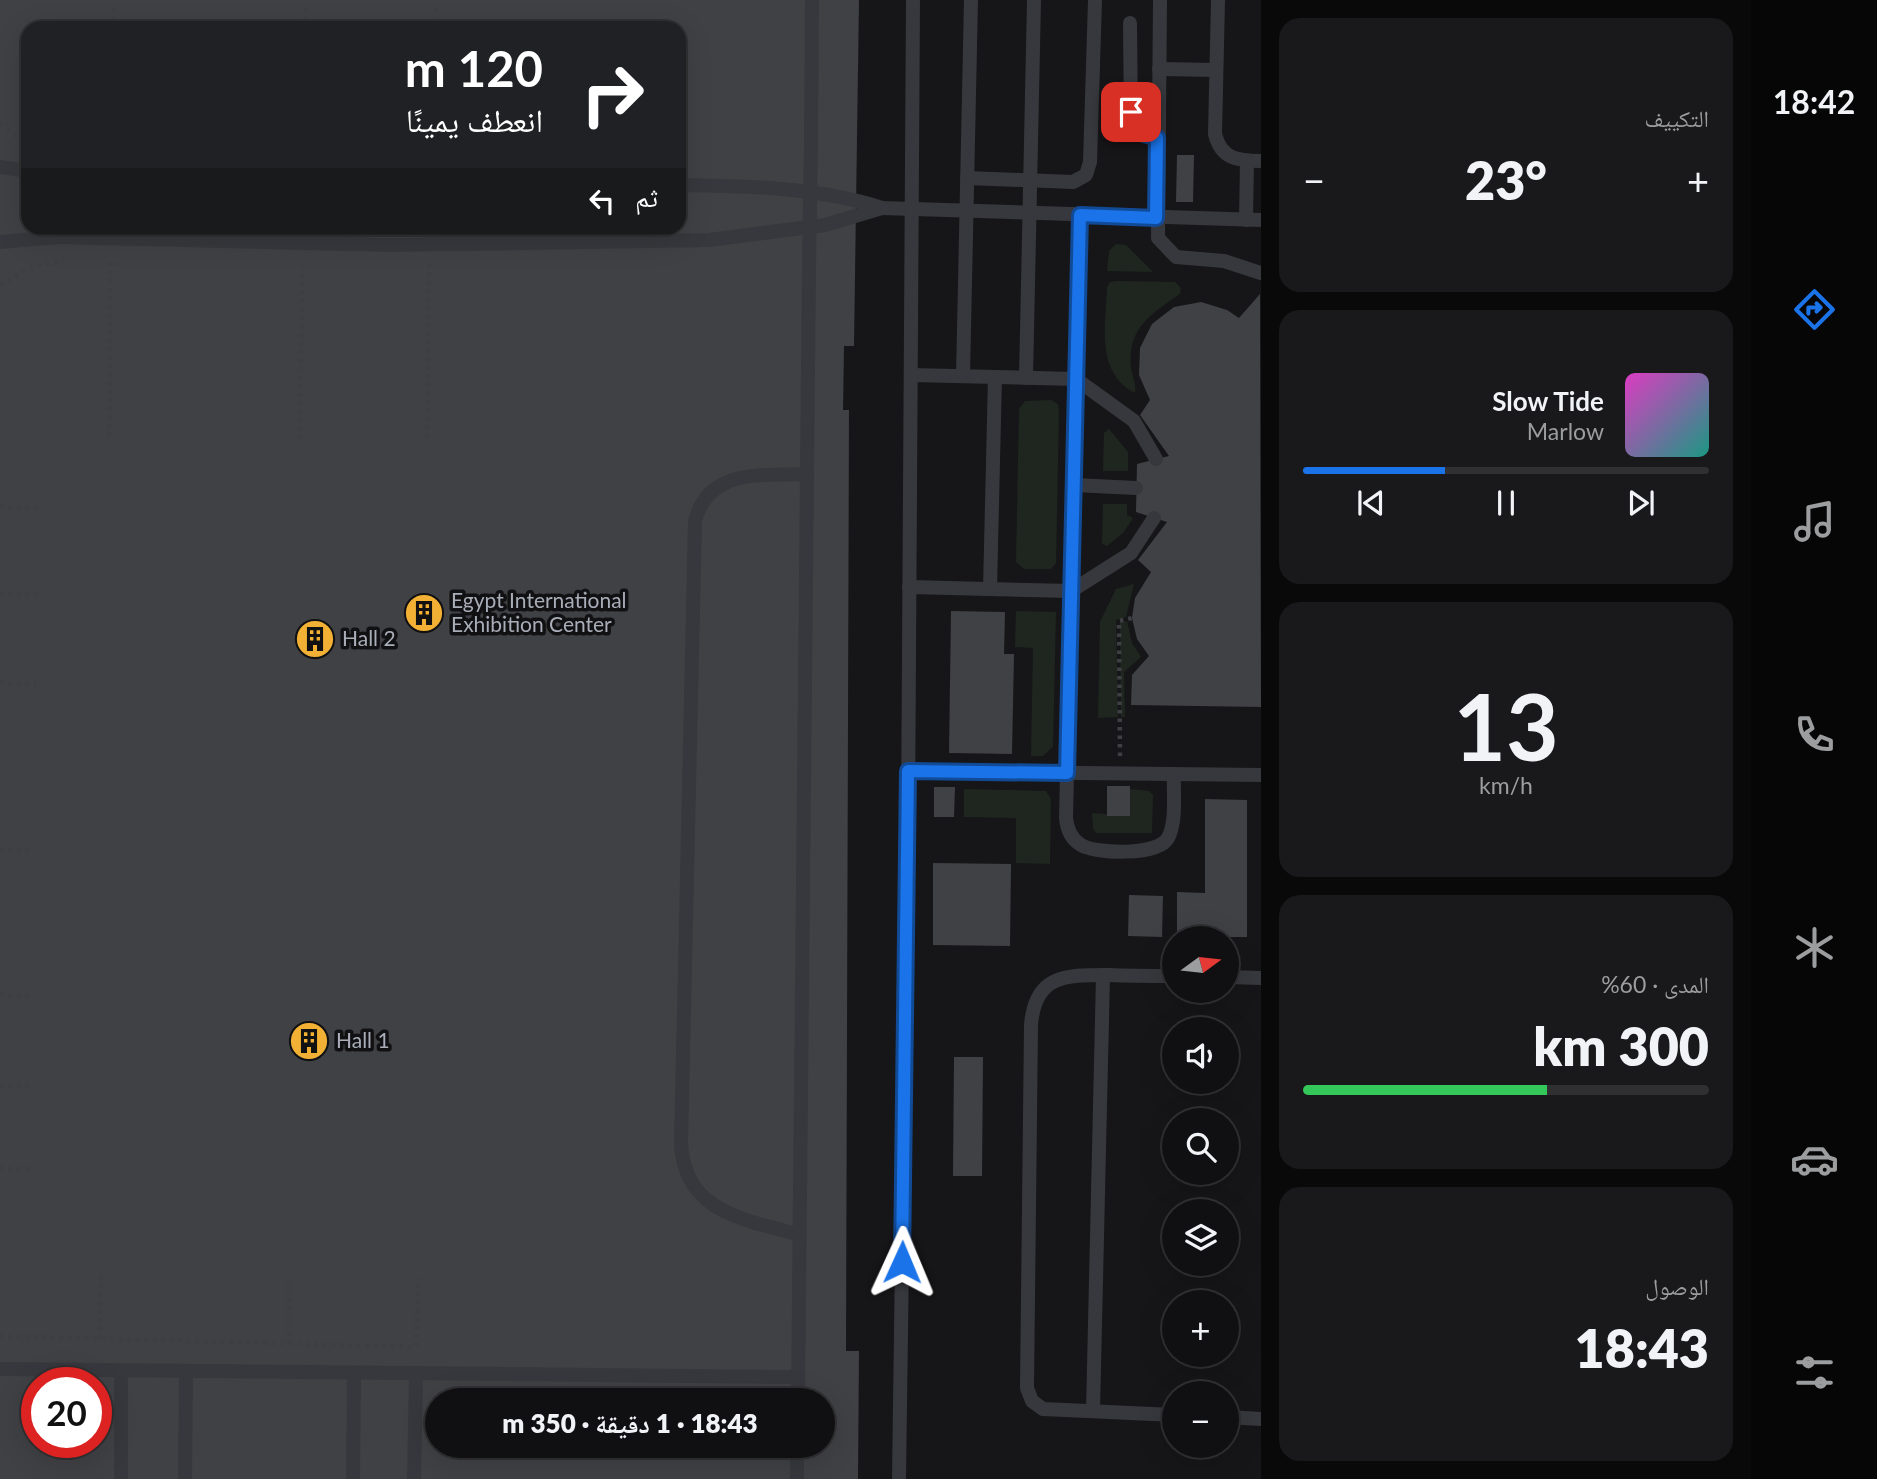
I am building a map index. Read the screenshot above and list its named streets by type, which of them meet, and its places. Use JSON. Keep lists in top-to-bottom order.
{
  "places": {
    "building": ["Egypt International Exhibition Center", "Hall 2", "Hall 1"]
  },
  "north": "right",
  "page": {
    "tabs": "18:42",
    "tile": [
      "التكييف",
      ["13", "km/h"],
      ["المدى · 60%", "300 km"],
      ["الوصول", "18:43"]
    ],
    "turn": ["120 m", "انعطف يمينًا"],
    "heat": ["−", "23°", "+"],
    "then": "ثم",
    "song": ["Slow Tide", "Marlow"],
    "map_buttons": ["+", "−"],
    "limit": "20",
    "trip": "18:43 · 1 دقيقة · 350 m"
  }
}
